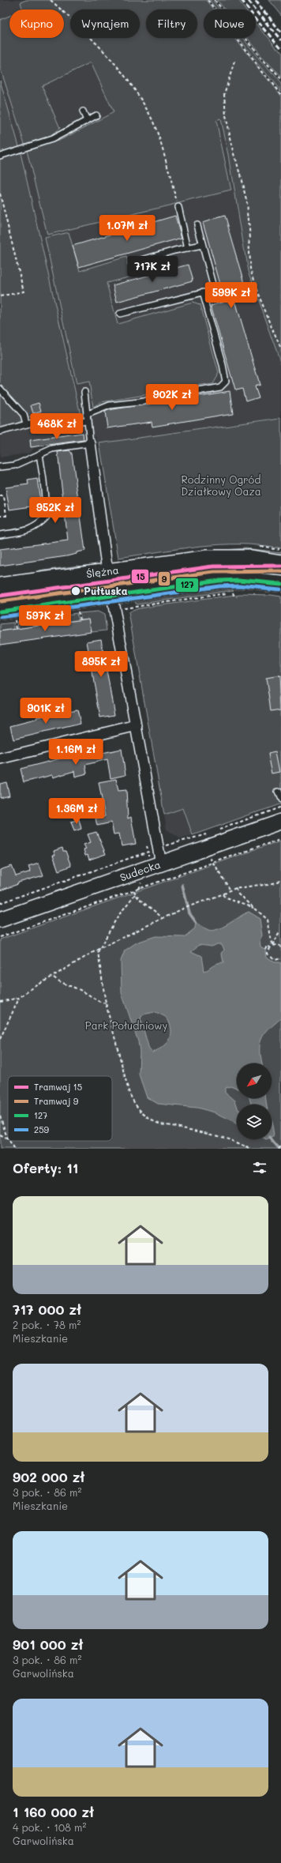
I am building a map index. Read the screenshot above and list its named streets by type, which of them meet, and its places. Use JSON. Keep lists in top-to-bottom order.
{
  "streets": {
    "main road": ["Ślężna", "Sudecka"]
  },
  "parks": ["Rodzinny Ogród Działkowy Oaza", "Park Południowy"],
  "places": ["Pułtuska"],
  "lines": [
    "tram line 15",
    "tram line 9",
    "transit line 127",
    "transit line 259"
  ],
  "legend": [
    "Tramwaj 15",
    "Tramwaj 9",
    "127",
    "259"
  ],
  "north": "bottom left",
  "page": {
    "chip": [
      "Kupno",
      "Wynajem",
      "Filtry",
      "Nowe"
    ],
    "price": [
      "1.07M zł",
      "717K zł",
      "599K zł",
      "902K zł",
      "468K zł",
      "952K zł",
      "597K zł",
      "895K zł",
      "901K zł",
      "1.16M zł",
      "1.36M zł"
    ],
    "heading": "Oferty: 11",
    "list": [
      {
        "name": "717 000 zł",
        "note": "2 pok. · 78 m² · Mieszkanie"
      },
      {
        "name": "902 000 zł",
        "note": "3 pok. · 86 m² · Mieszkanie"
      },
      {
        "name": "901 000 zł",
        "note": "3 pok. · 86 m² · Garwolińska"
      },
      {
        "name": "1 160 000 zł",
        "note": "4 pok. · 108 m² · Garwolińska"
      }
    ]
  }
}
